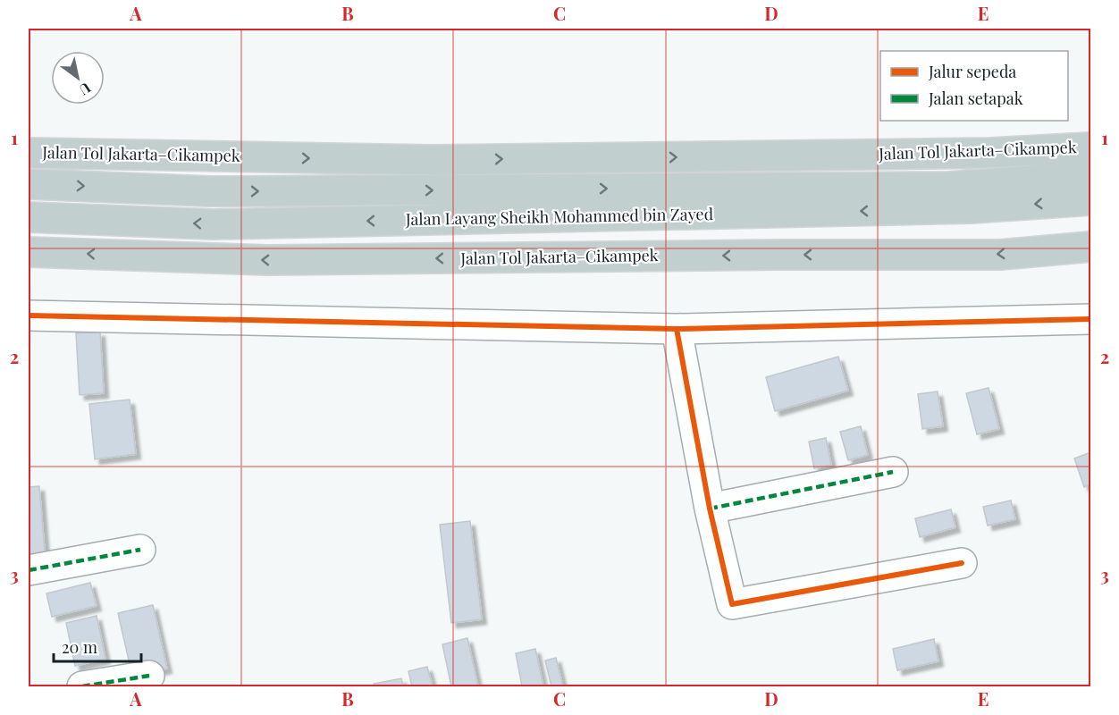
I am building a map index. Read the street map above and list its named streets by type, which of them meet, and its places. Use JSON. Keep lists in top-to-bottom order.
{
  "streets": {
    "highway": ["Jalan Tol Jakarta–Cikampek", "Jalan Layang Sheikh Mohammed bin Zayed"]
  },
  "legend": ["Jalur sepeda", "Jalan setapak"],
  "scale_bar": "20 m",
  "north": "bottom right",
  "grid": {
    "columns": [
      "A",
      "B",
      "C",
      "D",
      "E"
    ],
    "rows": ["1", "2", "3"]
  }
}
